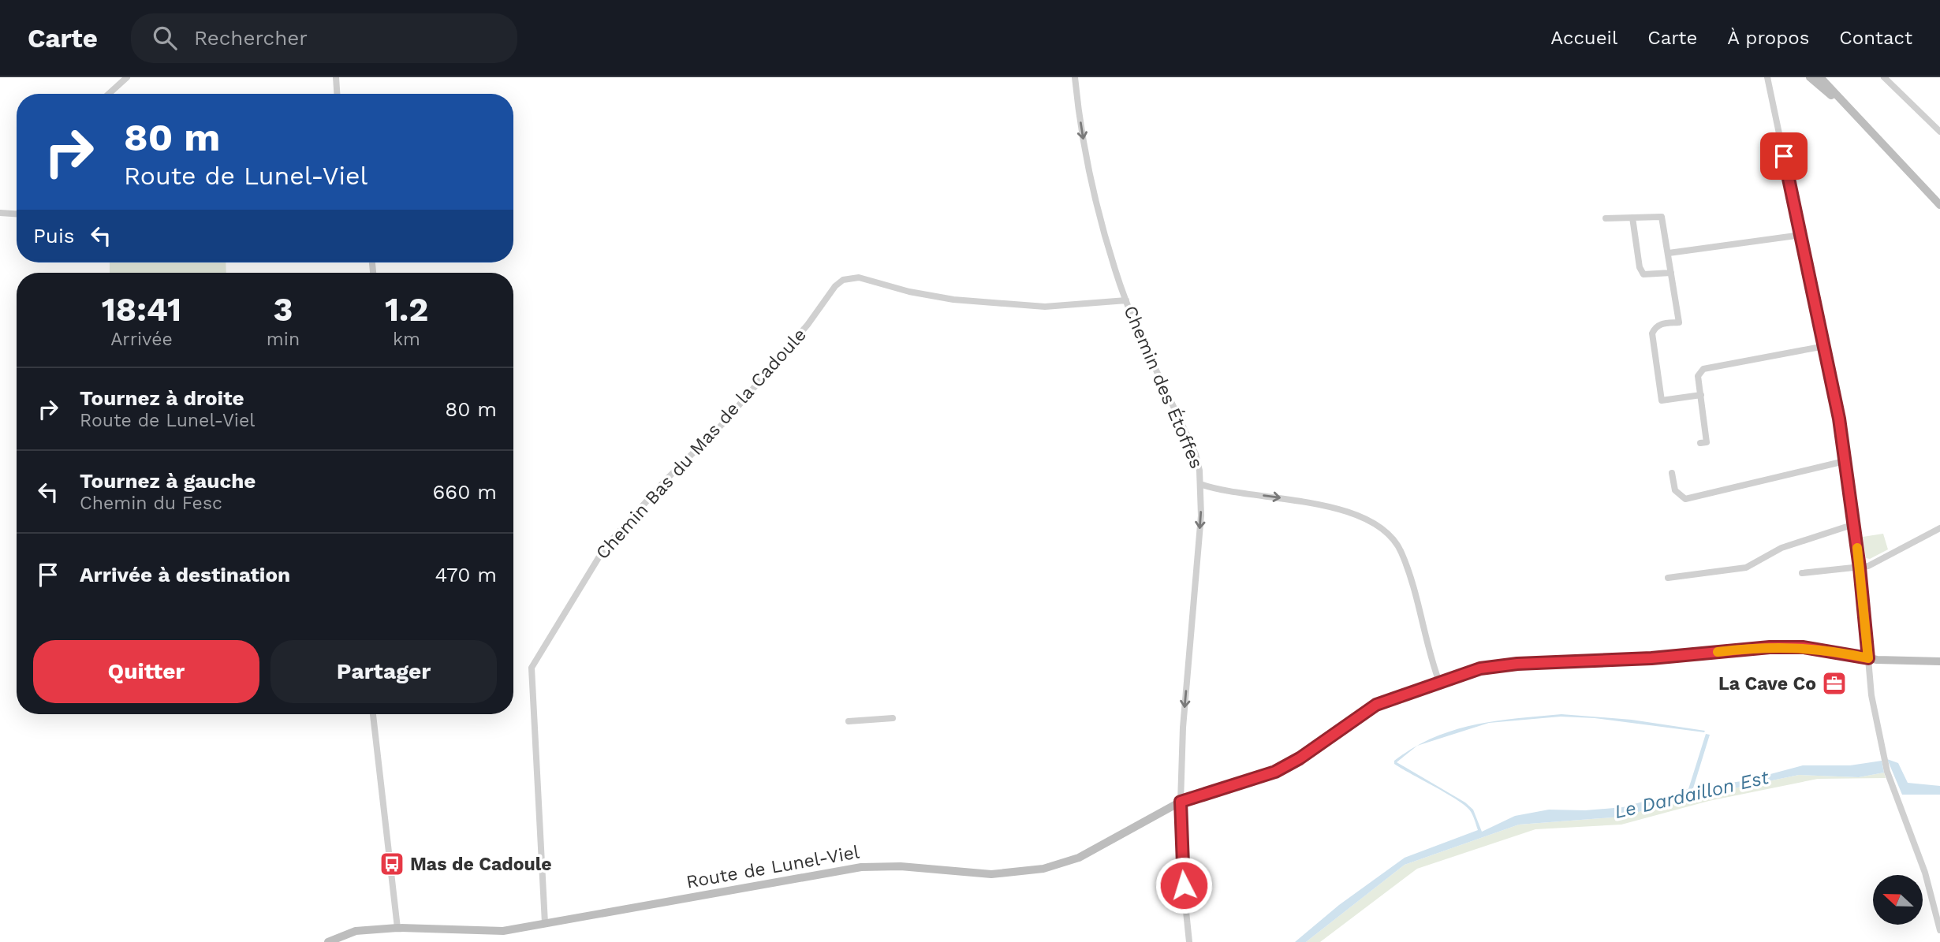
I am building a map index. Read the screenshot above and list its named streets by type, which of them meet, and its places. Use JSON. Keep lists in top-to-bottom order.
{
  "streets": {
    "street": ["Chemin des Étoffes", "Chemin Bas du Mas de la Cadoule", "Route de Lunel-Viel"]
  },
  "crossings": [
    ["Chemin des Étoffes", "Chemin Bas du Mas de la Cadoule"],
    ["Chemin des Étoffes", "Route de Lunel-Viel"],
    ["Chemin Bas du Mas de la Cadoule", "Route de Lunel-Viel"]
  ],
  "one_way": ["Chemin des Étoffes"],
  "water": ["Le Dardaillon Est"],
  "places": {
    "office": ["La Cave Co"],
    "bus stop": ["Mas de Cadoule"]
  },
  "north": "left",
  "page": {
    "header": "Carte",
    "search": "Rechercher",
    "nav": [
      "Accueil",
      "Carte",
      "À propos",
      "Contact"
    ],
    "turn": ["80 m", "Route de Lunel-Viel"],
    "then": "Puis",
    "eta": [
      "18:41",
      "Arrivée",
      "3",
      "min",
      "1.2",
      "km"
    ],
    "list": [
      {
        "name": "Tournez à droite",
        "note": "Route de Lunel-Viel",
        "value": "80 m"
      },
      {
        "name": "Tournez à gauche",
        "note": "Chemin du Fesc",
        "value": "660 m"
      },
      {
        "name": "Arrivée à destination",
        "value": "470 m"
      }
    ],
    "buttons": ["Quitter", "Partager"]
  }
}
